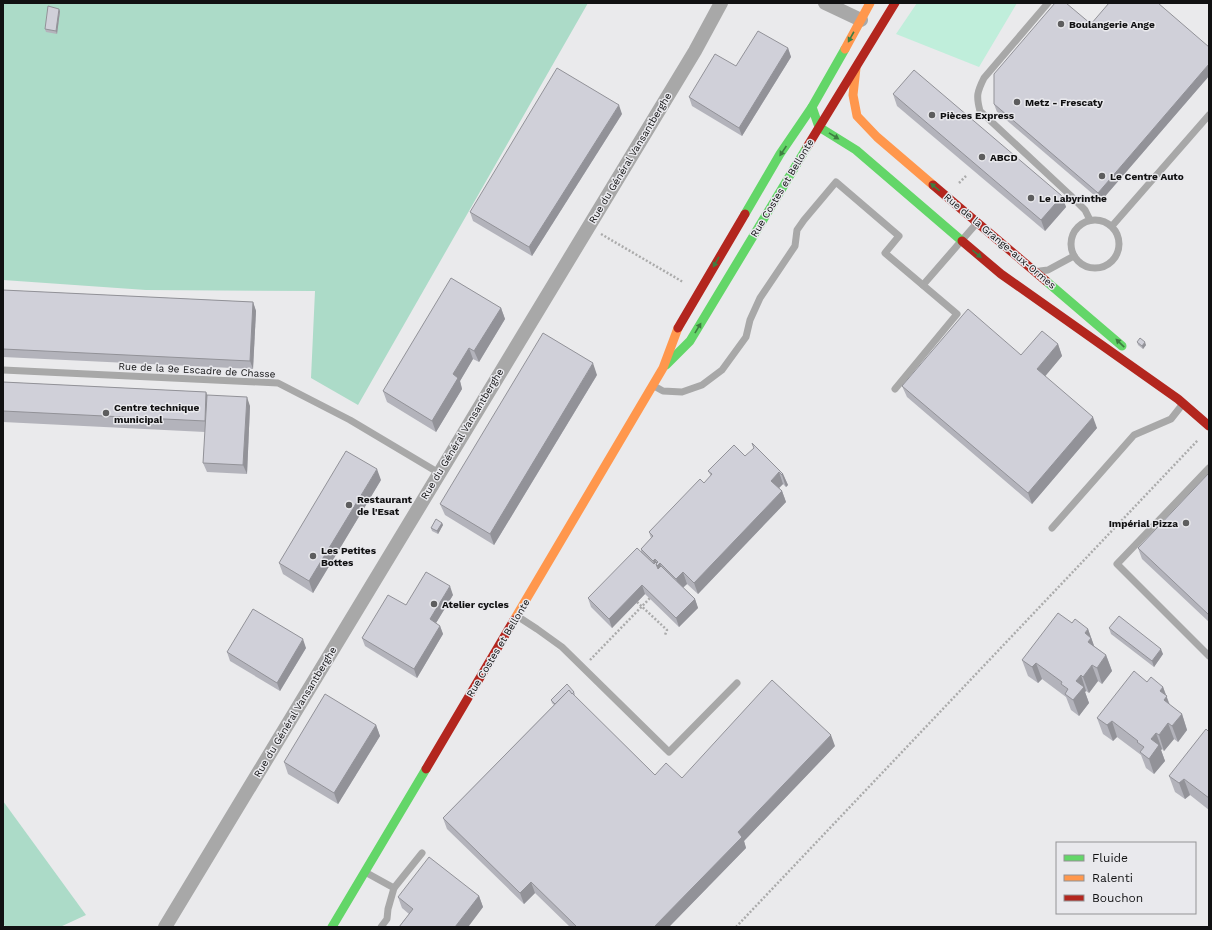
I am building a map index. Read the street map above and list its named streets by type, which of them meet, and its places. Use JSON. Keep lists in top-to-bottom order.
{
  "streets": {
    "main road": ["Rue Costes et Bellonte", "Rue de la Grange-aux-Ormes"],
    "street": ["Rue du Général Vansantberghe"],
    "lane": ["Rue de la 9e Escadre de Chasse"]
  },
  "crossings": [
    ["Rue du Général Vansantberghe", "Rue de la 9e Escadre de Chasse"],
    ["Rue Costes et Bellonte", "Rue de la Grange-aux-Ormes"]
  ],
  "places": [
    "Boulangerie Ange",
    "Metz - Frescaty",
    "Pièces Express",
    "ABCD",
    "Le Centre Auto",
    "Le Labyrinthe",
    "Centre technique municipal",
    "Restaurant de l'Esat",
    "Impérial Pizza",
    "Les Petites Bottes",
    "Atelier cycles"
  ],
  "legend": ["Fluide", "Ralenti", "Bouchon"]
}
